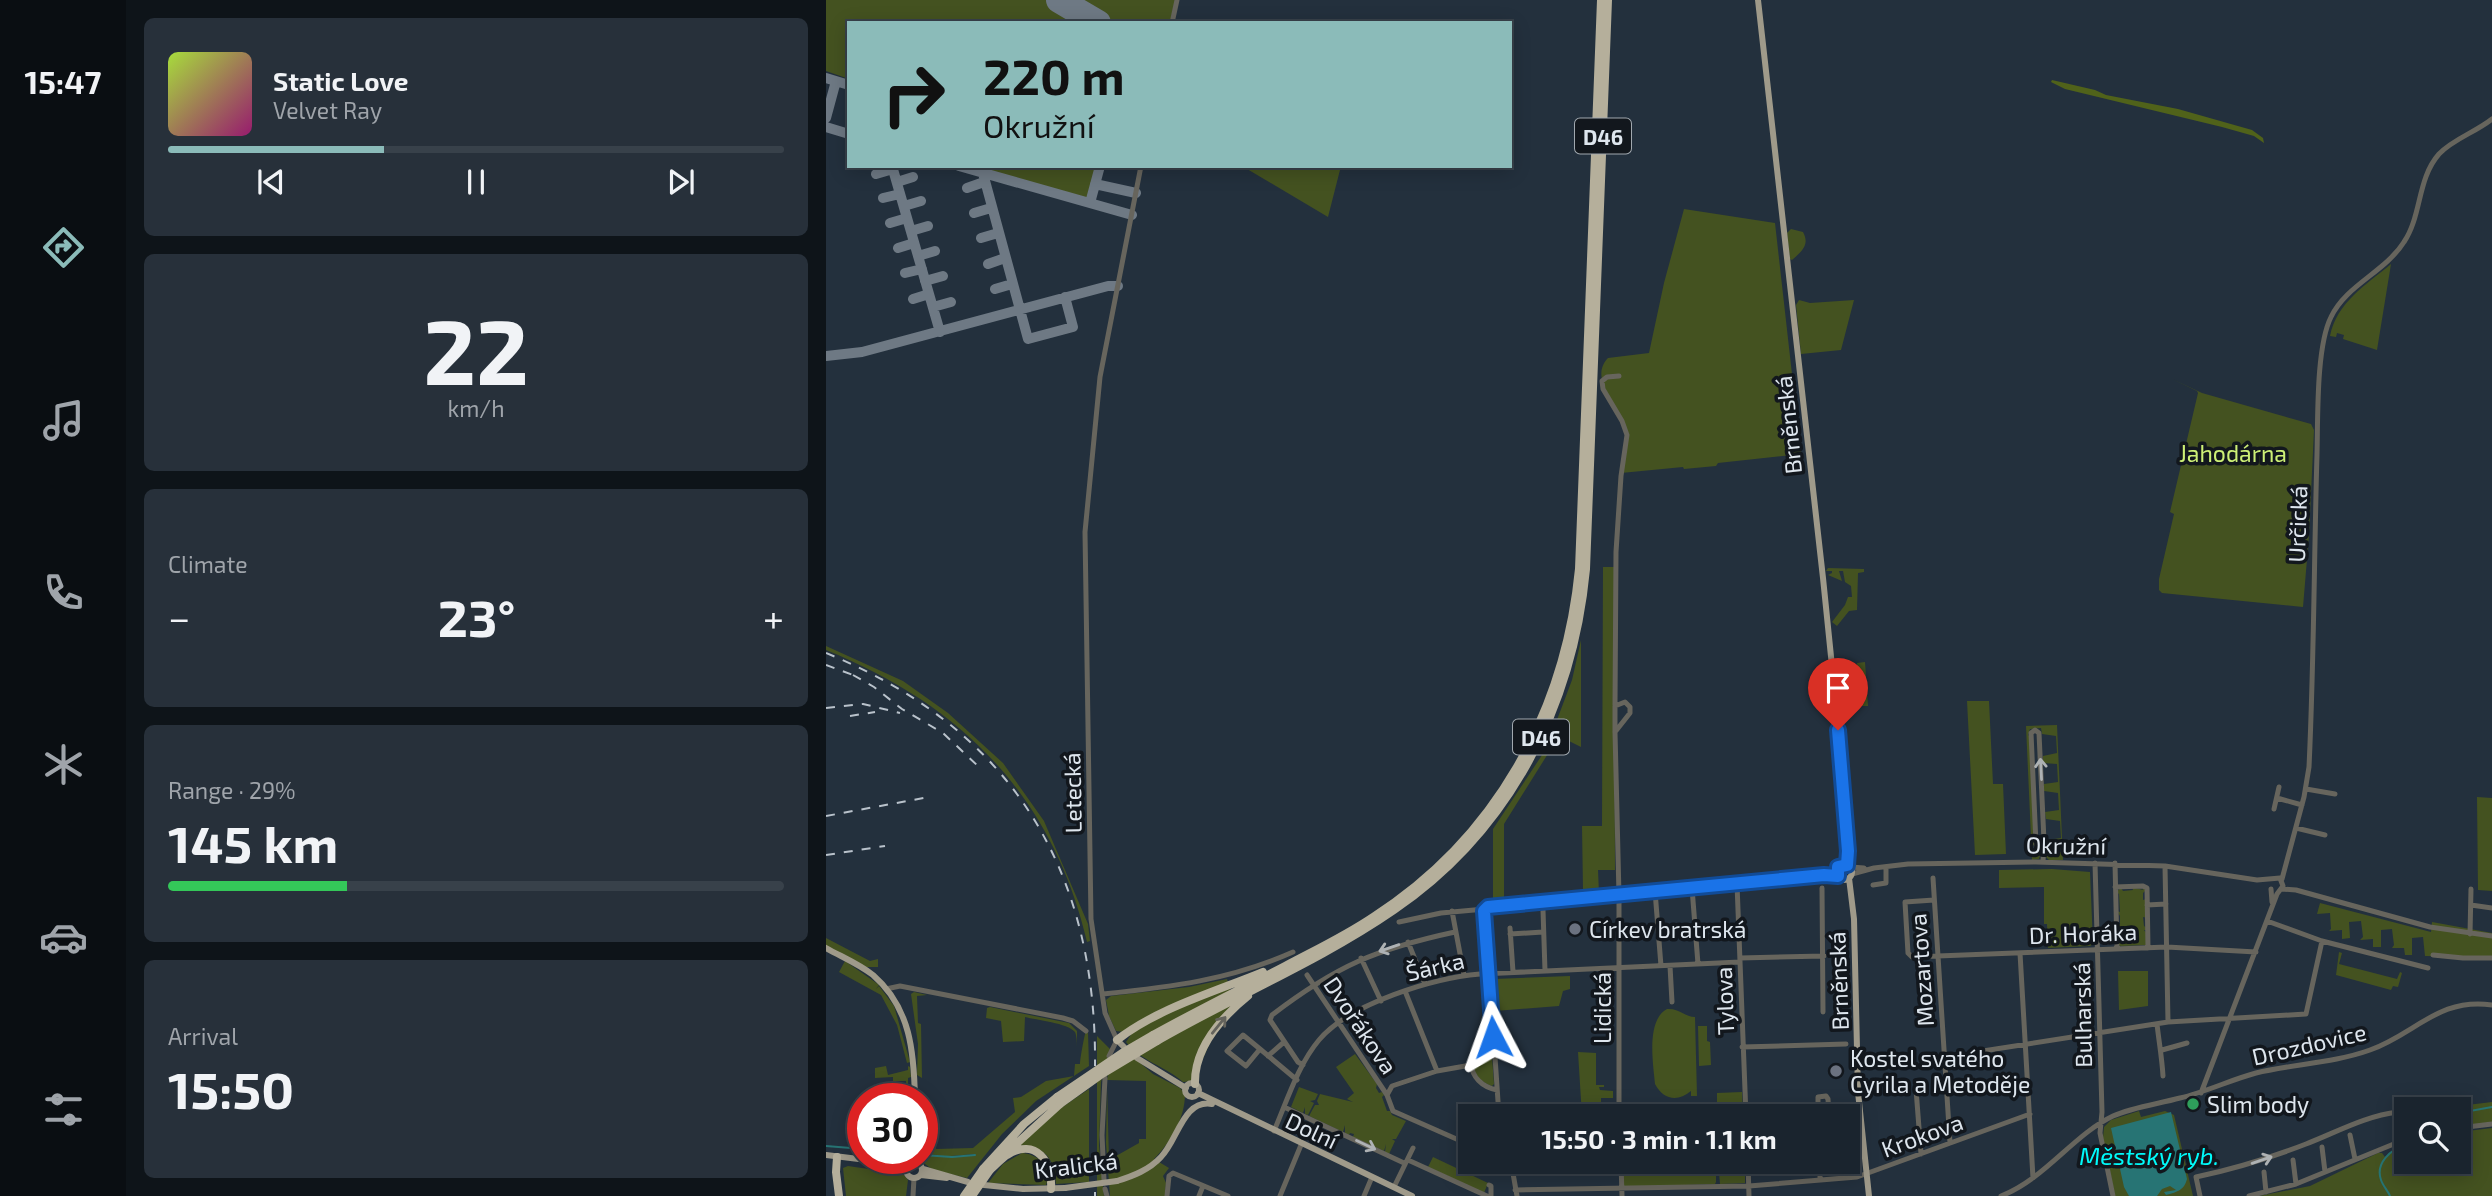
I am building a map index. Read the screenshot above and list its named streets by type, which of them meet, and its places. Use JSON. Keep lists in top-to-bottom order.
{
  "streets": {
    "highway": ["D46"],
    "main road": ["Brněnská", "Dolní", "Kralická"],
    "street": [
      "Určická",
      "Letecká",
      "Okružní",
      "Dr. Horáka",
      "Šárka",
      "Mozartova",
      "Tylova",
      "Lidická",
      "Bulharská",
      "Dvořákova",
      "Drozdovice",
      "Krokova"
    ]
  },
  "crossings": [
    ["Brněnská", "Okružní"],
    ["Brněnská", "Krokova"],
    ["Určická", "Okružní"],
    ["Určická", "Dr. Horáka"],
    ["Určická", "Drozdovice"],
    ["Okružní", "Tylova"],
    ["Okružní", "Lidická"],
    ["Okružní", "Bulharská"],
    ["Dr. Horáka", "Mozartova"],
    ["Dr. Horáka", "Bulharská"],
    ["Šárka", "Tylova"],
    ["Šárka", "Lidická"],
    ["Šárka", "Dvořákova"],
    ["Šárka", "Dolní"],
    ["Mozartova", "Krokova"],
    ["Bulharská", "Drozdovice"],
    ["Dolní", "Kralická"]
  ],
  "water": ["Městský ryb."],
  "parks": ["Jahodárna"],
  "places": ["Církev bratrská", "Kostel svatého Cyrila a Metoděje", "Slim body"],
  "page": {
    "tabs": "15:47",
    "turn": ["220 m", "Okružní"],
    "song": ["Static Love", "Velvet Ray"],
    "tile": [
      ["22", "km/h"],
      "Climate",
      ["Range · 29%", "145 km"],
      ["Arrival", "15:50"]
    ],
    "heat": ["−", "23°", "+"],
    "limit": "30",
    "trip": "15:50 · 3 min · 1.1 km"
  }
}
